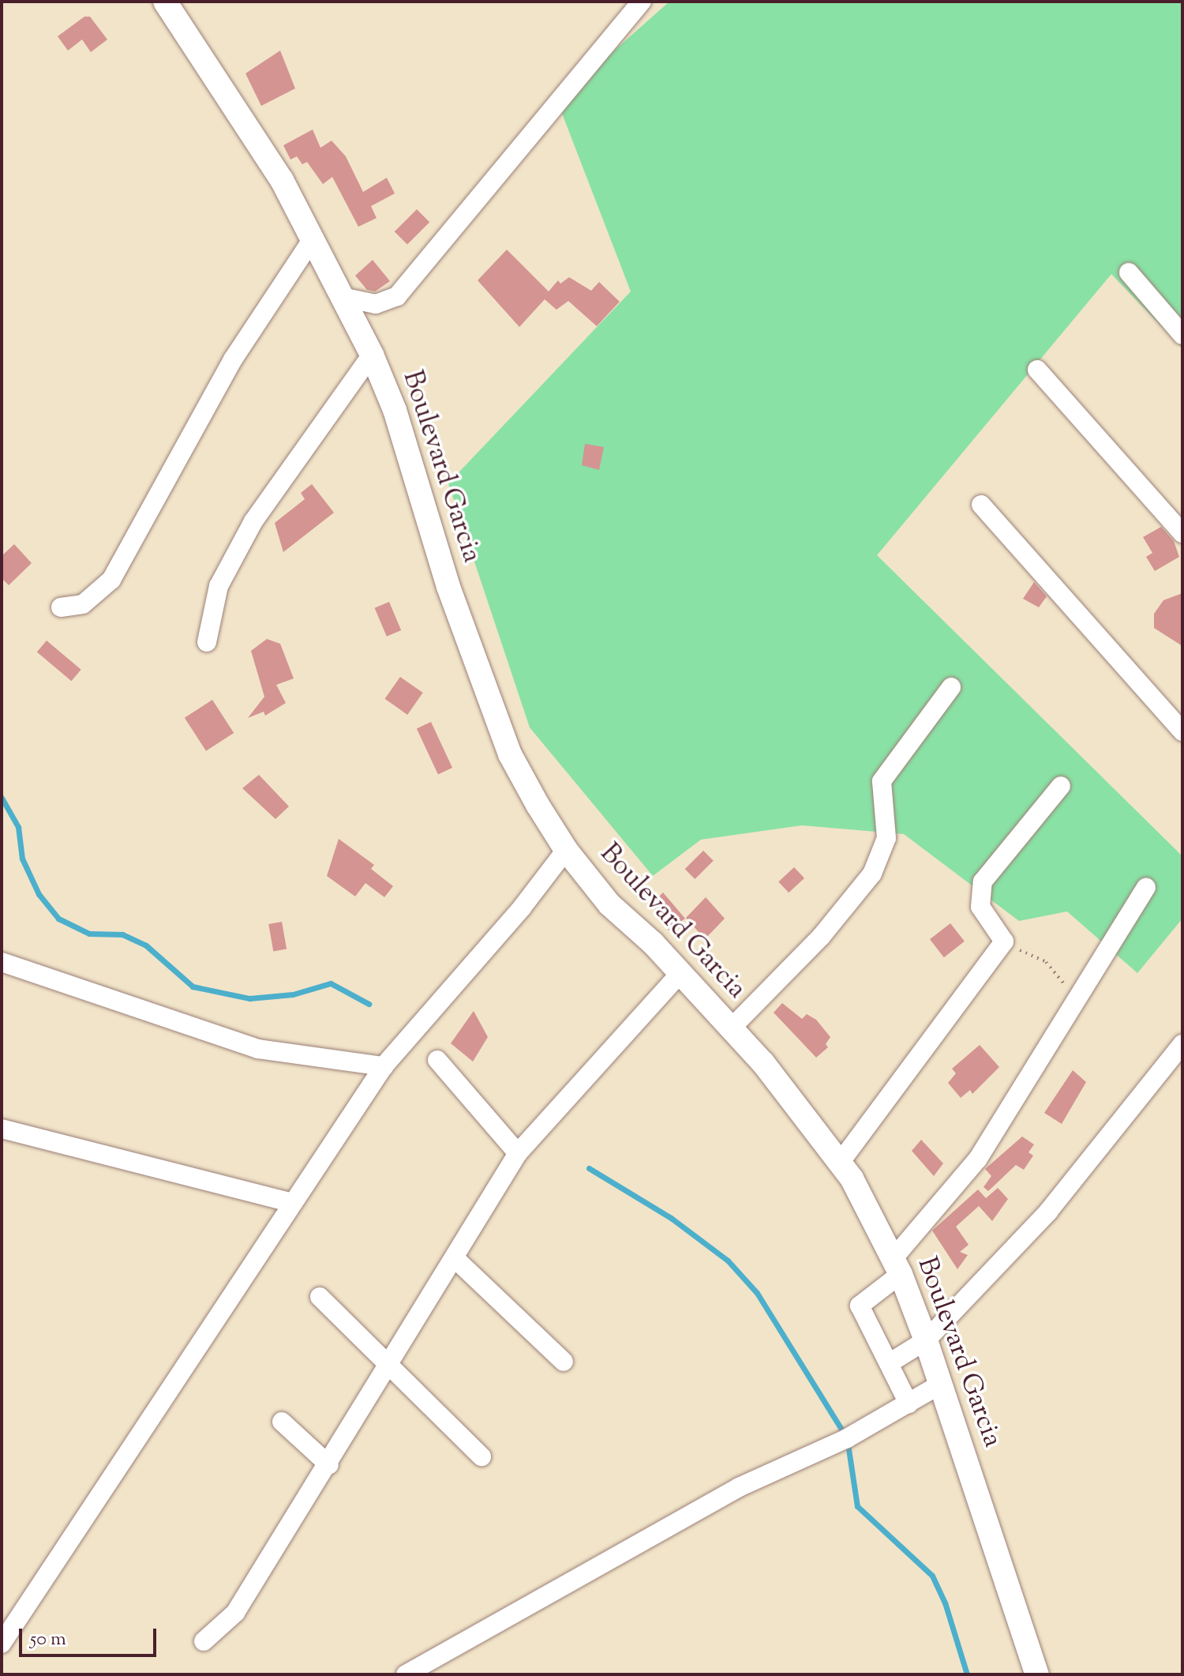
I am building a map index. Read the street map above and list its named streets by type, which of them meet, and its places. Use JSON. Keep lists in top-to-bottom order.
{
  "streets": {
    "main road": ["Boulevard Garcia"]
  },
  "scale_bar": "50 m"
}
